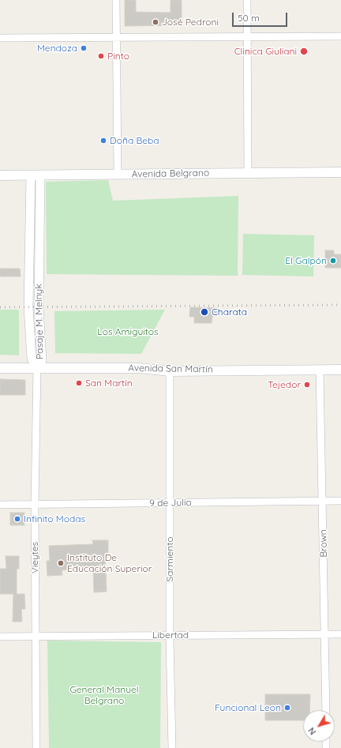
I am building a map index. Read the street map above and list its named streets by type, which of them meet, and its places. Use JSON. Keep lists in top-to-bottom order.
{
  "streets": {
    "main road": ["Avenida Belgrano", "Avenida San Martín"],
    "street": [
      "Pasaje M. Melnyk",
      "9 de Julio",
      "Brown",
      "Vieytes",
      "Sarmiento",
      "Libertad"
    ]
  },
  "crossings": [
    ["Avenida Belgrano", "Pasaje M. Melnyk"],
    ["Pasaje M. Melnyk", "Avenida San Martín"],
    ["Pasaje M. Melnyk", "Vieytes"],
    ["Avenida San Martín", "Brown"],
    ["Avenida San Martín", "Vieytes"],
    ["Avenida San Martín", "Sarmiento"],
    ["9 de Julio", "Brown"],
    ["9 de Julio", "Vieytes"],
    ["9 de Julio", "Sarmiento"],
    ["Brown", "Libertad"],
    ["Vieytes", "Libertad"],
    ["Sarmiento", "Libertad"]
  ],
  "parks": ["Los Amiguitos", "General Manuel Belgrano"],
  "places": [
    "José Pedroni",
    "Mendoza",
    "Clinica Giuliani",
    "Pinto",
    "Doña Beba",
    "El Galpón",
    "Charata",
    "San Martín",
    "Tejedor",
    "Infinito Modas",
    "Instituto De Educación Superior",
    "Funcional Leon"
  ],
  "scale_bar": "50 m",
  "north": "bottom left"
}
